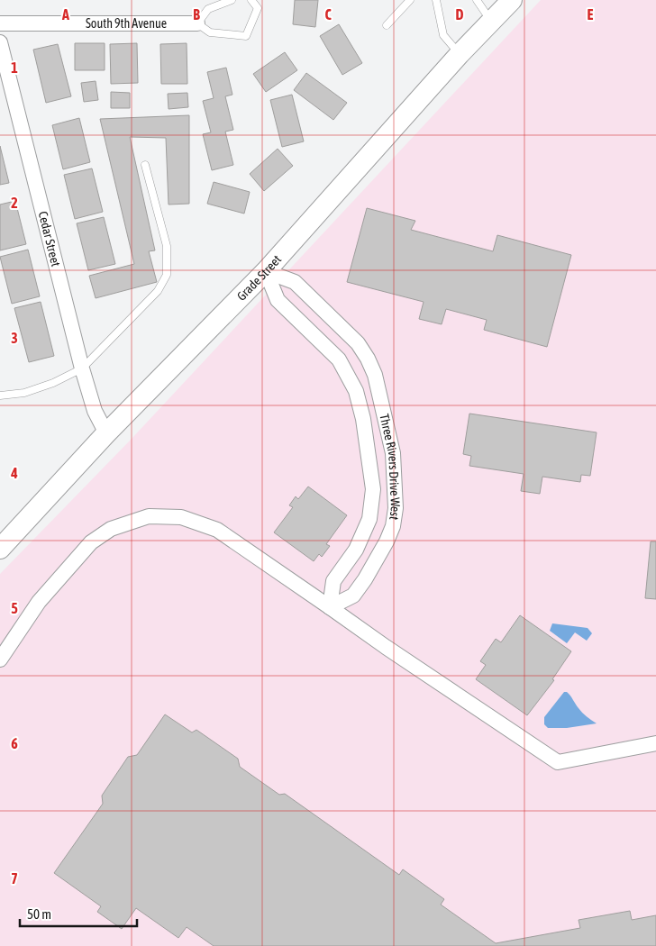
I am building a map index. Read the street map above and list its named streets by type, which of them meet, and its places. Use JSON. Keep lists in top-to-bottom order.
{
  "streets": {
    "main road": ["Grade Street"],
    "street": ["South 9th Avenue", "Cedar Street", "Three Rivers Drive West"]
  },
  "crossings": [
    ["Cedar Street", "Grade Street"],
    ["Grade Street", "Three Rivers Drive West"]
  ],
  "scale_bar": "50 m",
  "grid": {
    "columns": [
      "A",
      "B",
      "C",
      "D",
      "E"
    ],
    "rows": [
      "1",
      "2",
      "3",
      "4",
      "5",
      "6",
      "7"
    ]
  }
}
